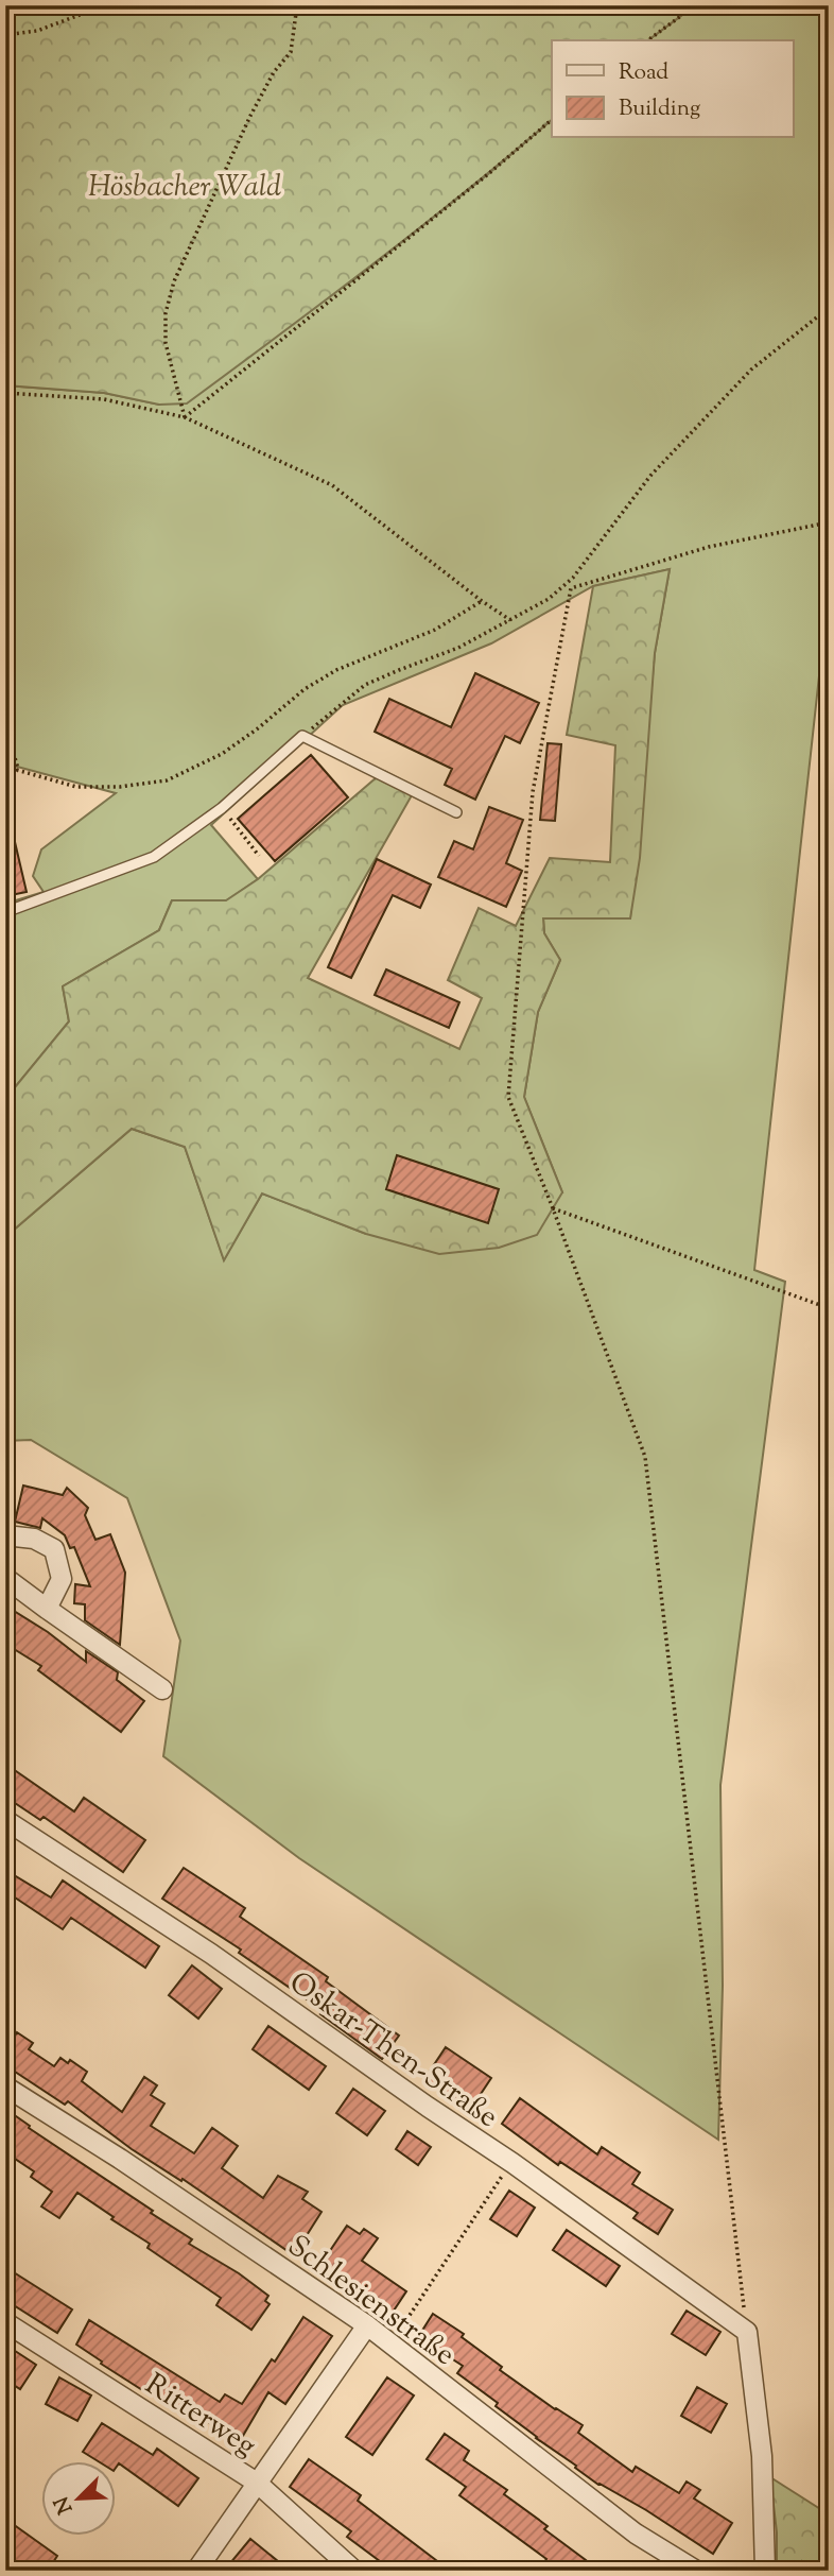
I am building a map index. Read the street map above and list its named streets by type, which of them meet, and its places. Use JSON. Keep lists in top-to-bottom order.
{
  "streets": {
    "street": ["Oskar-Then-Straße", "Schlesienstraße", "Ritterweg"]
  },
  "parks": ["Hösbacher Wald"],
  "legend": ["Road", "Building"],
  "north": "bottom left"
}
